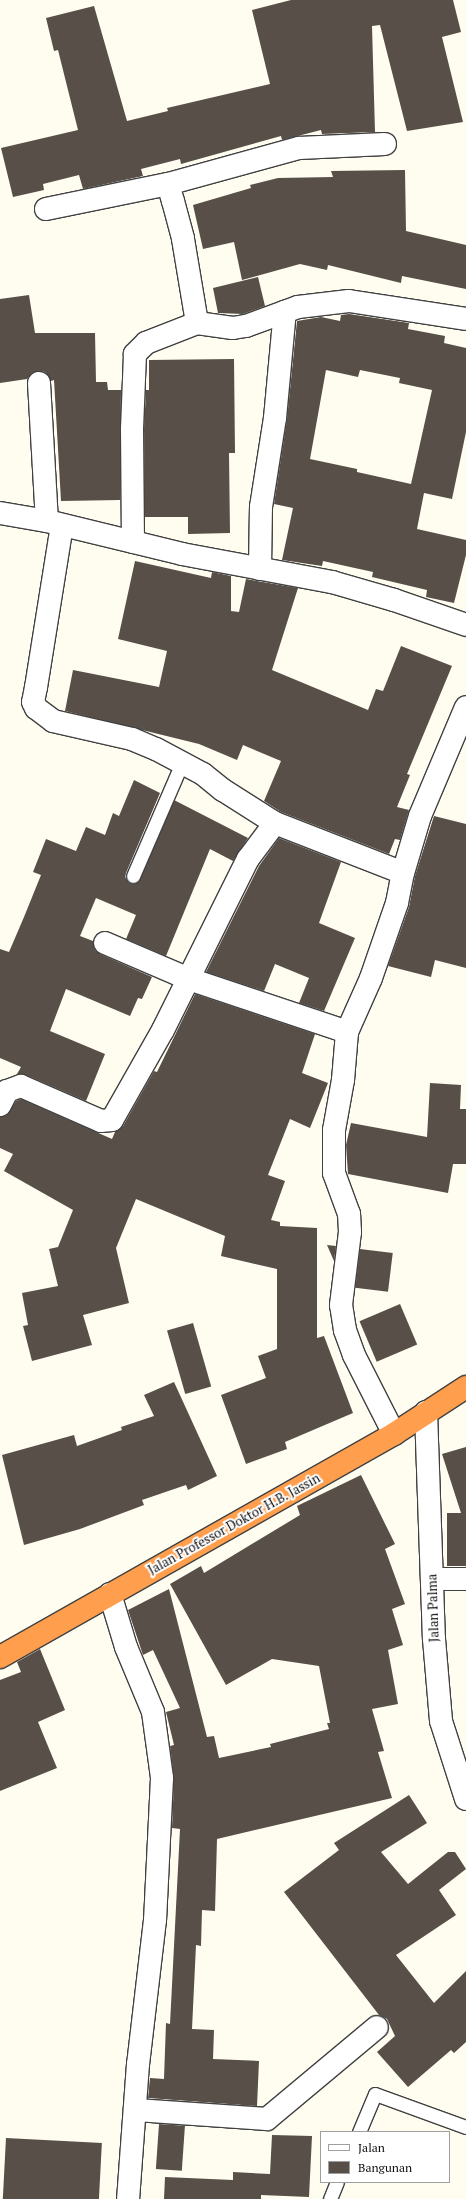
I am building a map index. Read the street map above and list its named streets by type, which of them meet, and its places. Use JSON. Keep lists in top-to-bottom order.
{
  "streets": {
    "highway": ["Jalan Professor Doktor H.B. Jassin"],
    "street": ["Jalan Palma"]
  },
  "crossings": [
    ["Jalan Professor Doktor H.B. Jassin", "Jalan Palma"]
  ],
  "legend": ["Jalan", "Bangunan"]
}
